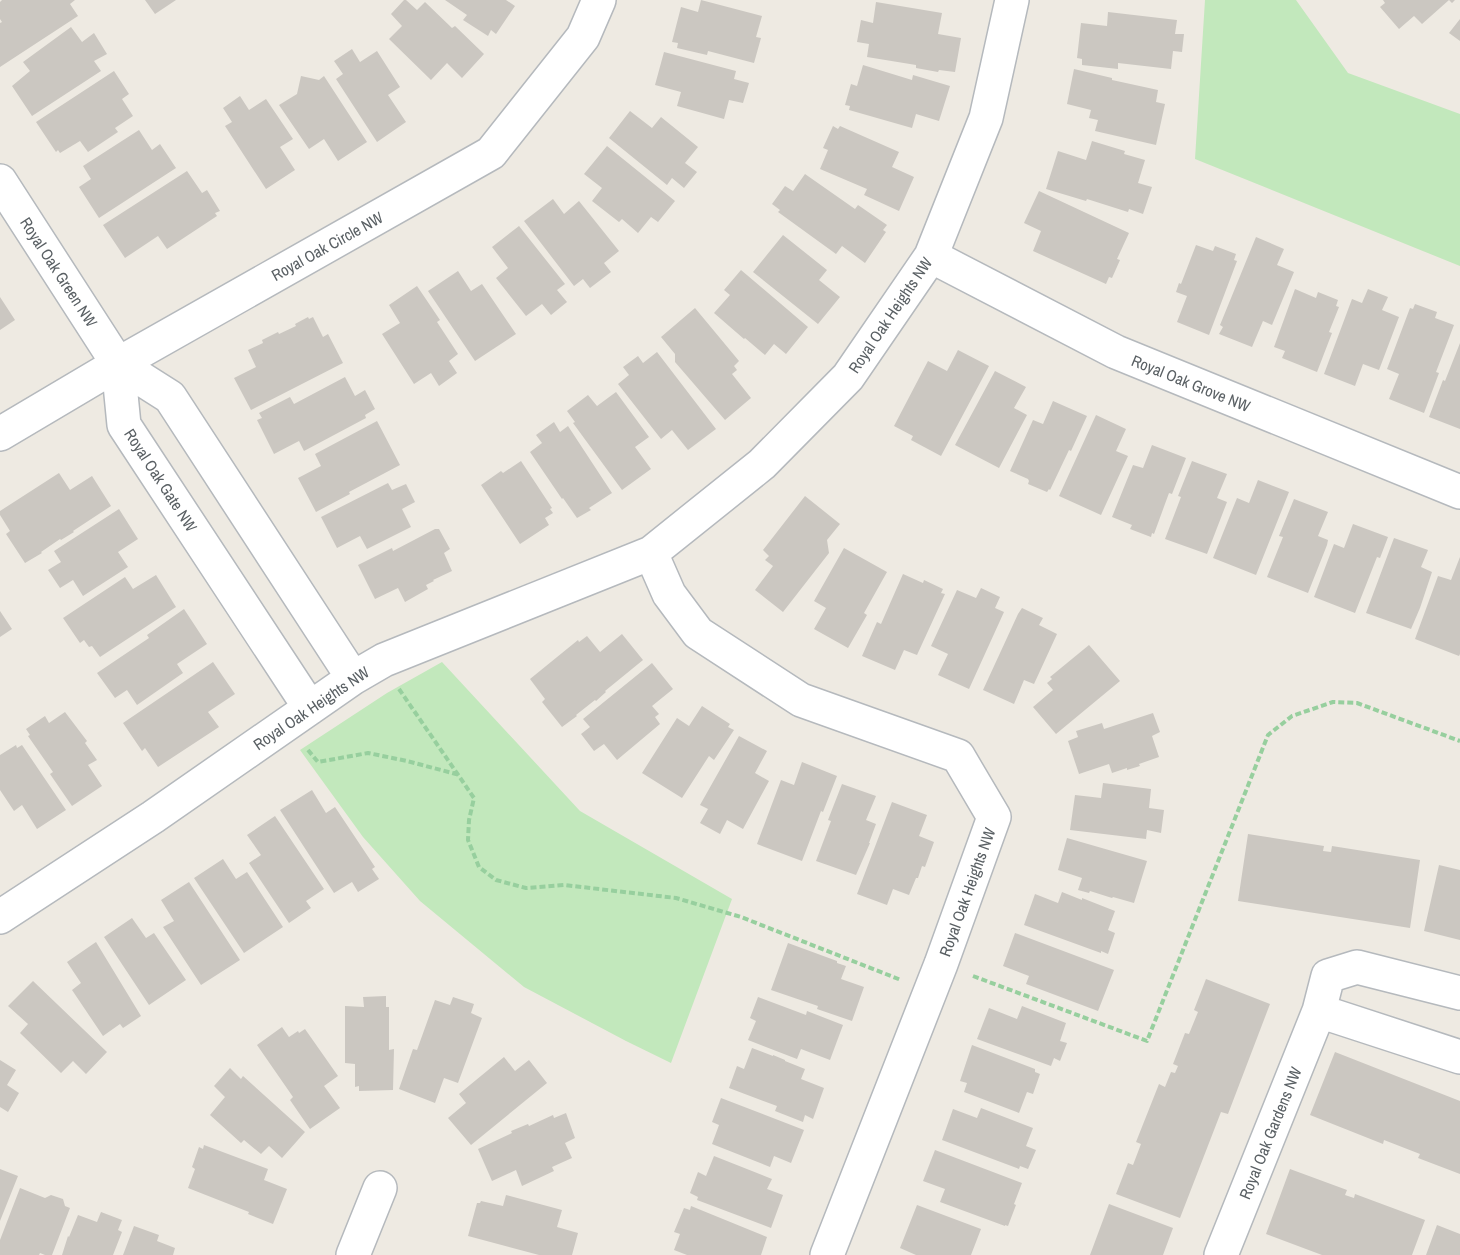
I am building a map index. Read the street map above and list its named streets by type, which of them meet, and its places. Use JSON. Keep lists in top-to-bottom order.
{
  "streets": {
    "street": [
      "Royal Oak Circle NW",
      "Royal Oak Green NW",
      "Royal Oak Heights NW",
      "Royal Oak Grove NW",
      "Royal Oak Gate NW",
      "Royal Oak Gardens NW"
    ]
  },
  "crossings": [
    ["Royal Oak Circle NW", "Royal Oak Green NW"],
    ["Royal Oak Circle NW", "Royal Oak Gate NW"],
    ["Royal Oak Green NW", "Royal Oak Gate NW"],
    ["Royal Oak Heights NW", "Royal Oak Grove NW"],
    ["Royal Oak Heights NW", "Royal Oak Gate NW"]
  ]
}
